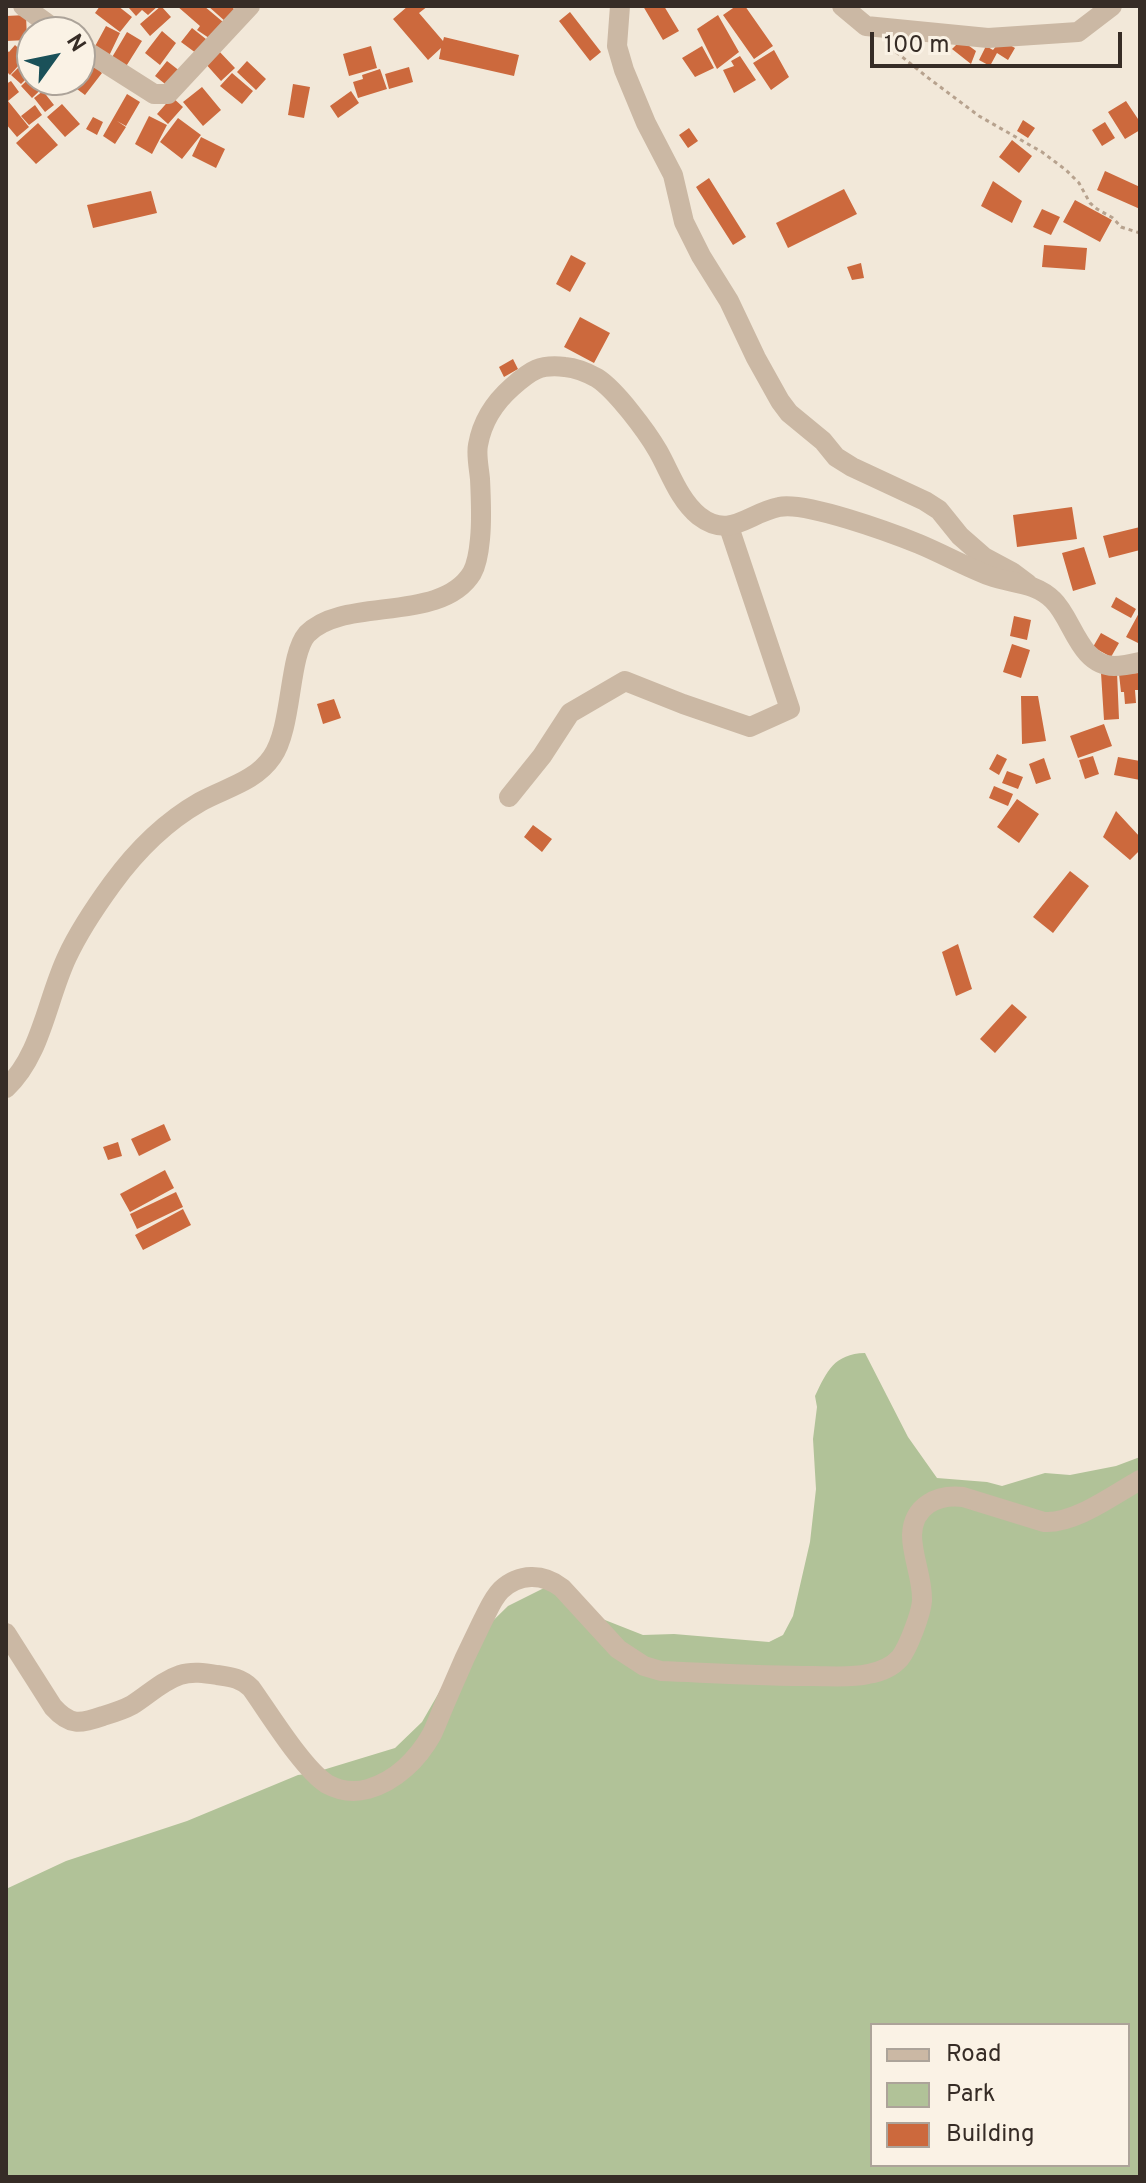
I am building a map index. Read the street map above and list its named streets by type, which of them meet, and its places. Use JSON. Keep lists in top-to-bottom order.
{
  "legend": ["Road", "Park", "Building"],
  "scale_bar": "100 m",
  "north": "top right"
}
